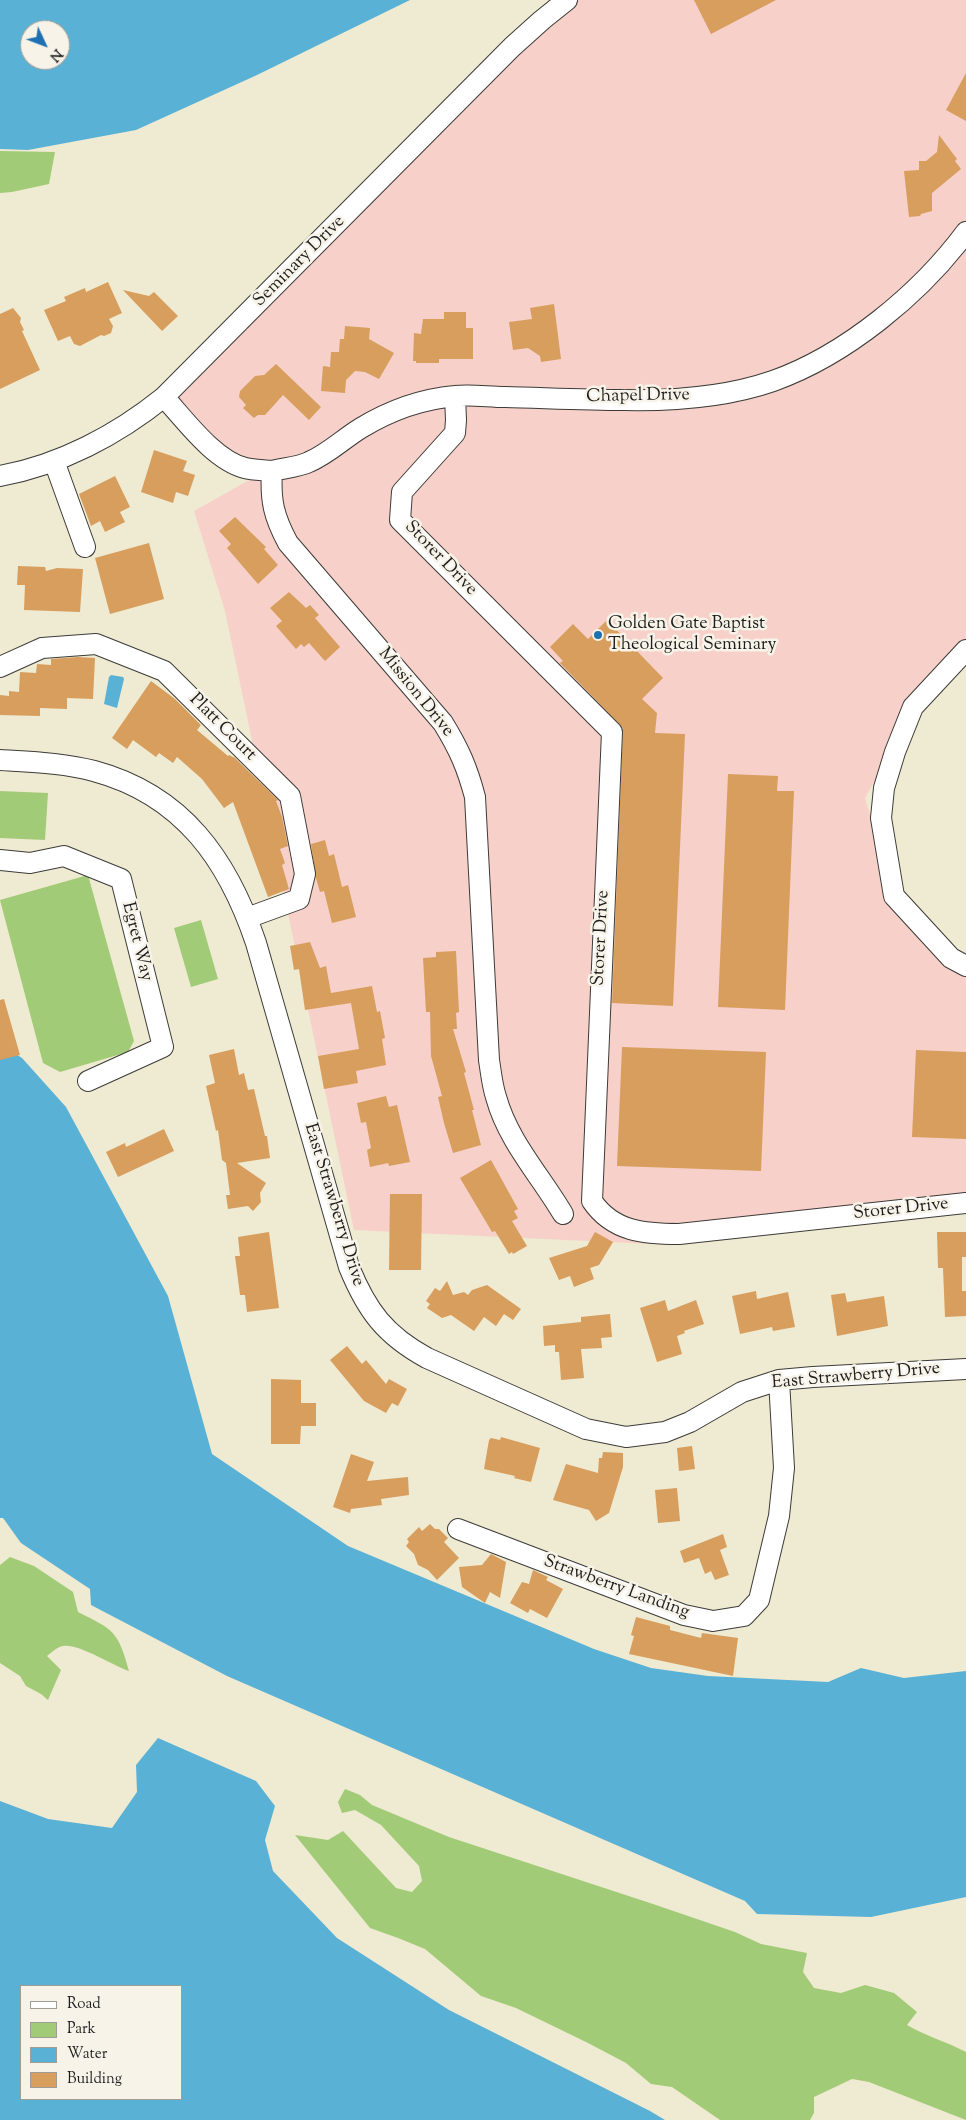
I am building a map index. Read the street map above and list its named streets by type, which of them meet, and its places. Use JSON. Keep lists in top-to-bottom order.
{
  "streets": {
    "street": [
      "Seminary Drive",
      "Chapel Drive",
      "Storer Drive",
      "Mission Drive",
      "Platt Court",
      "Egret Way",
      "East Strawberry Drive",
      "Strawberry Landing"
    ]
  },
  "crossings": [
    ["Chapel Drive", "Storer Drive"],
    ["Chapel Drive", "Mission Drive"],
    ["Platt Court", "East Strawberry Drive"],
    ["East Strawberry Drive", "Strawberry Landing"]
  ],
  "places": ["Golden Gate Baptist Theological Seminary"],
  "legend": [
    "Road",
    "Park",
    "Water",
    "Building"
  ],
  "north": "bottom right"
}
